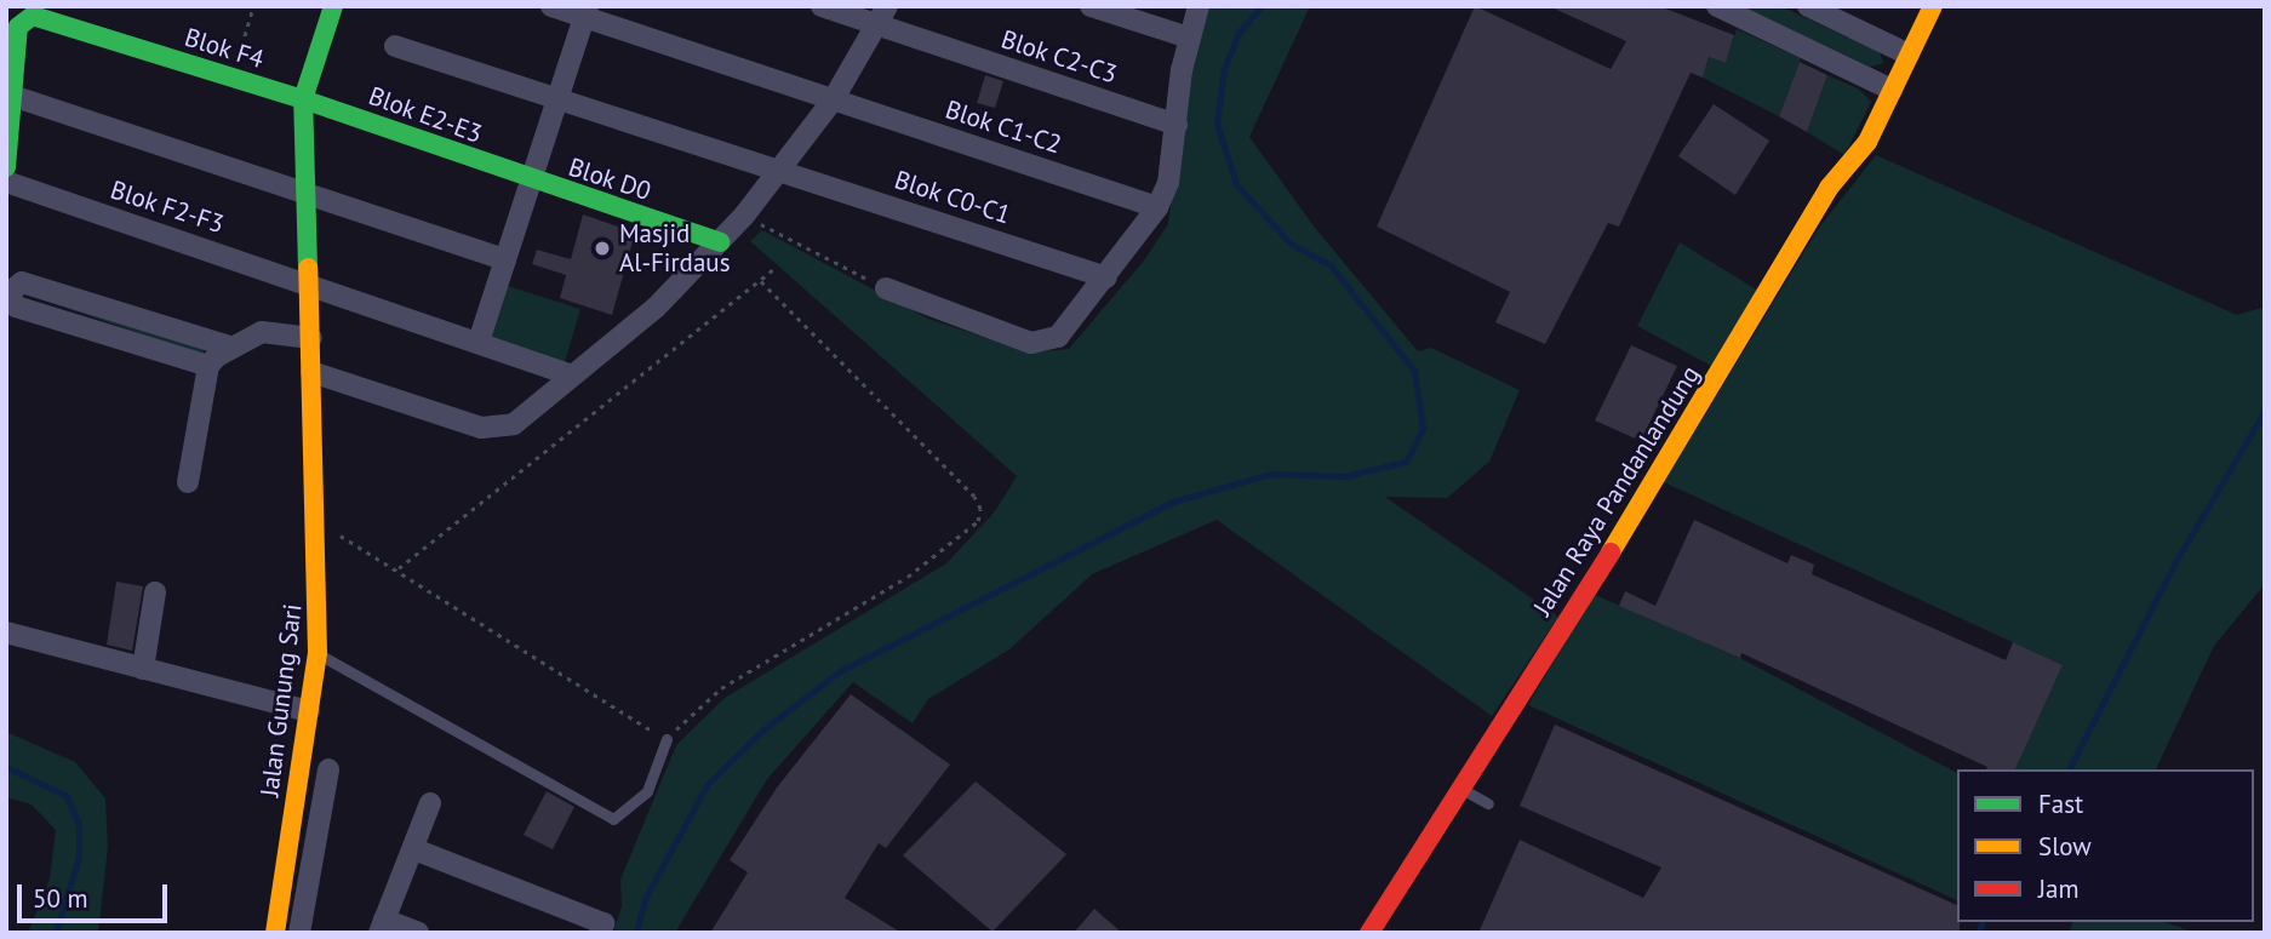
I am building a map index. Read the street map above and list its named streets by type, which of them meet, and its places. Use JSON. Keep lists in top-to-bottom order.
{
  "streets": {
    "street": [
      "Blok F4",
      "Blok C2-C3",
      "Blok E2-E3",
      "Blok C1-C2",
      "Blok D0",
      "Blok C0-C1",
      "Blok F2-F3",
      "Jalan Raya Pandanlandung",
      "Jalan Gunung Sari"
    ]
  },
  "crossings": [
    ["Blok F4", "Blok E2-E3"],
    ["Blok F4", "Jalan Gunung Sari"],
    ["Blok E2-E3", "Blok D0"],
    ["Blok E2-E3", "Jalan Gunung Sari"],
    ["Blok F2-F3", "Jalan Gunung Sari"]
  ],
  "places": ["Masjid Al-Firdaus"],
  "legend": ["Fast", "Slow", "Jam"],
  "scale_bar": "50 m"
}
